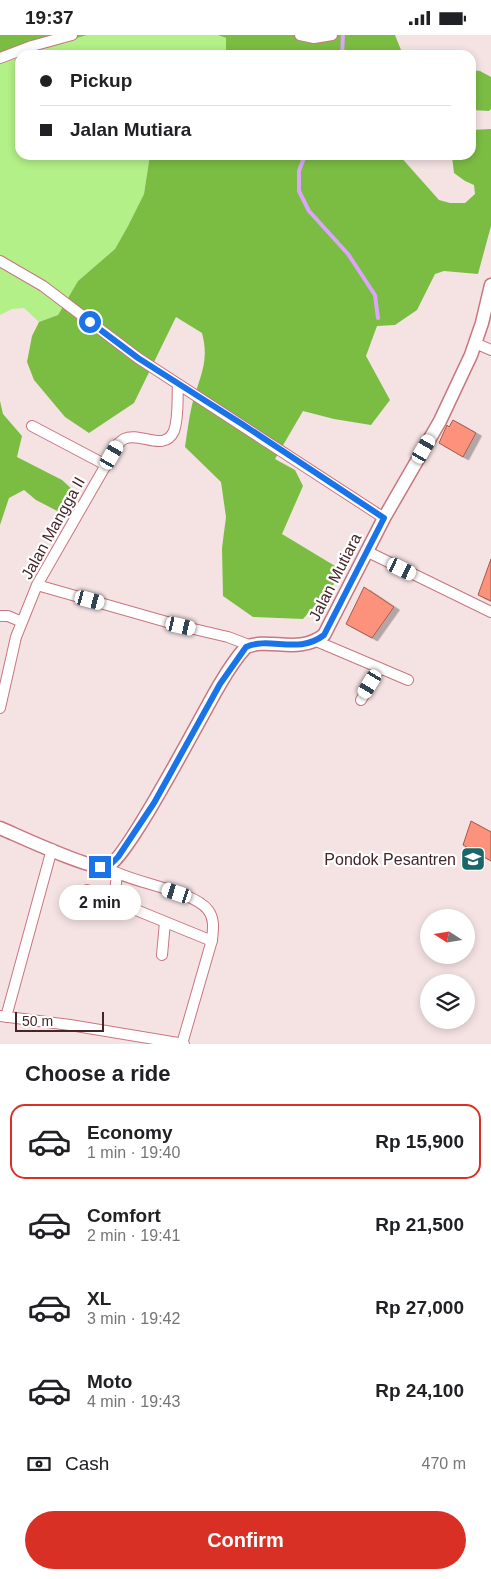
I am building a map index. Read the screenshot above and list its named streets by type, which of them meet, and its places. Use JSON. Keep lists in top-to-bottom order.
{
  "streets": {
    "street": ["Jalan Mangga II", "Jalan Mutiara"]
  },
  "places": {
    "school or university": ["Pondok Pesantren"]
  },
  "scale_bar": "50 m",
  "north": "left",
  "page": {
    "status": "19:37",
    "banner": ["Pickup", "Jalan Mutiara"],
    "bubble": "2 min",
    "scale": "50 m",
    "heading": "Choose a ride",
    "list": [
      {
        "name": "Economy",
        "note": "1 min · 19:40",
        "value": "Rp 15,900"
      },
      {
        "name": "Comfort",
        "note": "2 min · 19:41",
        "value": "Rp 21,500"
      },
      {
        "name": "XL",
        "note": "3 min · 19:42",
        "value": "Rp 27,000"
      },
      {
        "name": "Moto",
        "note": "4 min · 19:43",
        "value": "Rp 24,100"
      }
    ],
    "pay": ["Cash", "470 m"],
    "buttons": "Confirm"
  }
}
